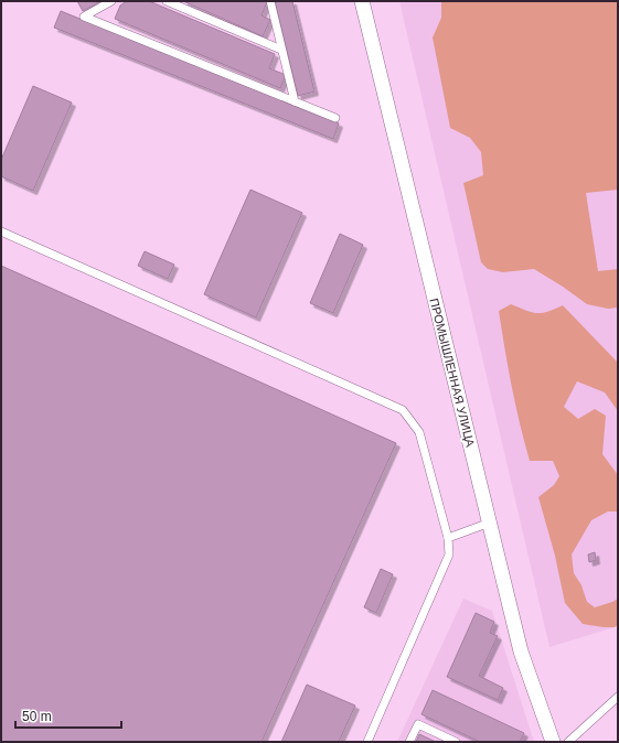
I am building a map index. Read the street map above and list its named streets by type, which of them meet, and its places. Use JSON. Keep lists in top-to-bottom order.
{
  "streets": {
    "street": ["ПРОМЫШЛЕННАЯ УЛИЦА"]
  },
  "scale_bar": "50 m"
}
